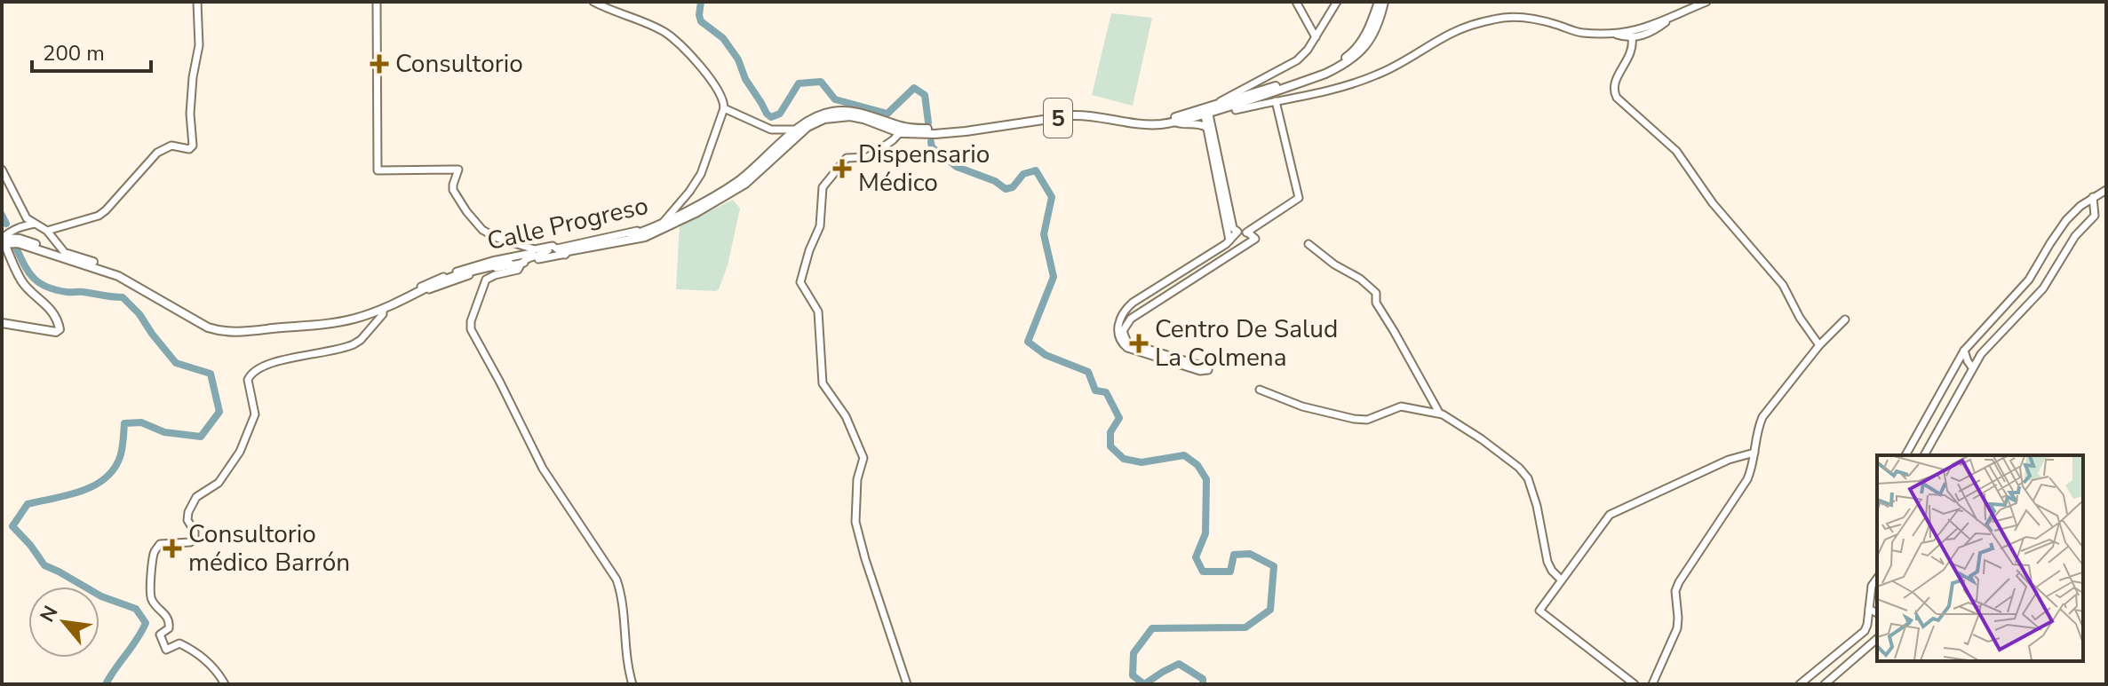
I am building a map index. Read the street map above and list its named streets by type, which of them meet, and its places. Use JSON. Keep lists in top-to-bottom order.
{
  "streets": {
    "main road": ["5", "Calle Progreso"]
  },
  "crossings": [
    ["5", "Calle Progreso"]
  ],
  "places": {
    "health": [
      "Consultorio",
      "Dispensario Médico",
      "Centro De Salud La Colmena",
      "Consultorio médico Barrón"
    ]
  },
  "scale_bar": "200 m",
  "north": "top left"
}
